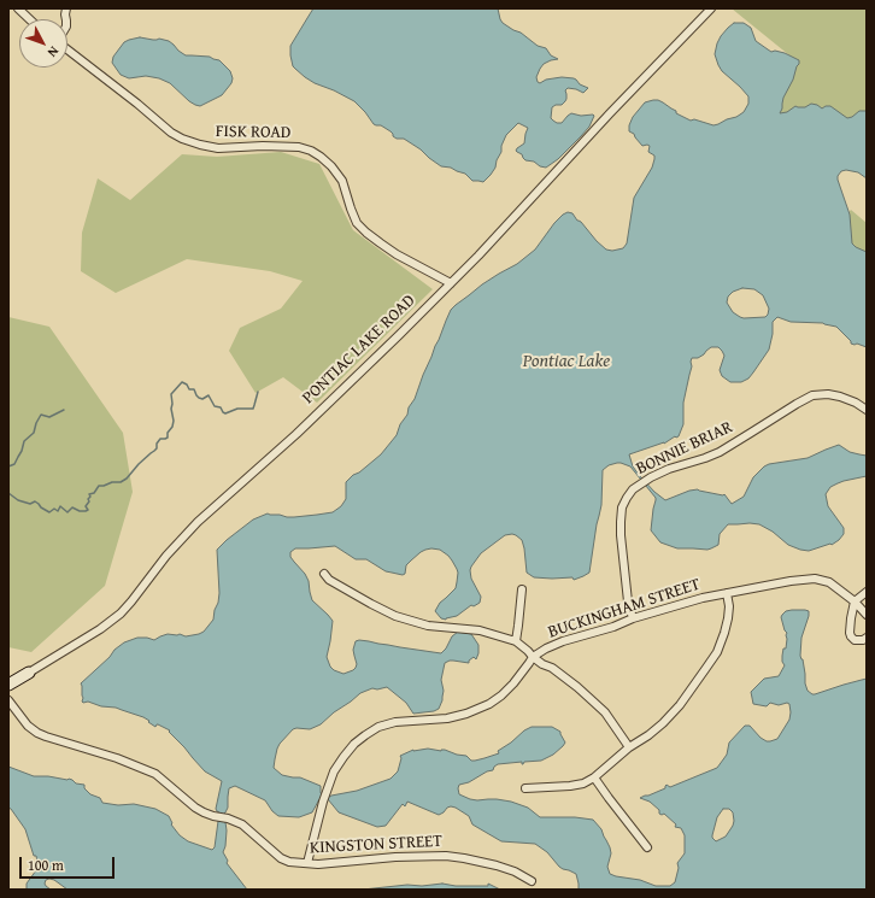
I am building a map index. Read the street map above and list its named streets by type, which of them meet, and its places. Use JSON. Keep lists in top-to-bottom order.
{
  "streets": {
    "street": [
      "FISK ROAD",
      "PONTIAC LAKE ROAD",
      "BONNIE BRIAR",
      "BUCKINGHAM STREET",
      "KINGSTON STREET"
    ]
  },
  "crossings": [
    ["FISK ROAD", "PONTIAC LAKE ROAD"],
    ["BONNIE BRIAR", "BUCKINGHAM STREET"],
    ["BUCKINGHAM STREET", "KINGSTON STREET"]
  ],
  "water": ["Pontiac Lake"],
  "scale_bar": "100 m",
  "north": "bottom right"
}
